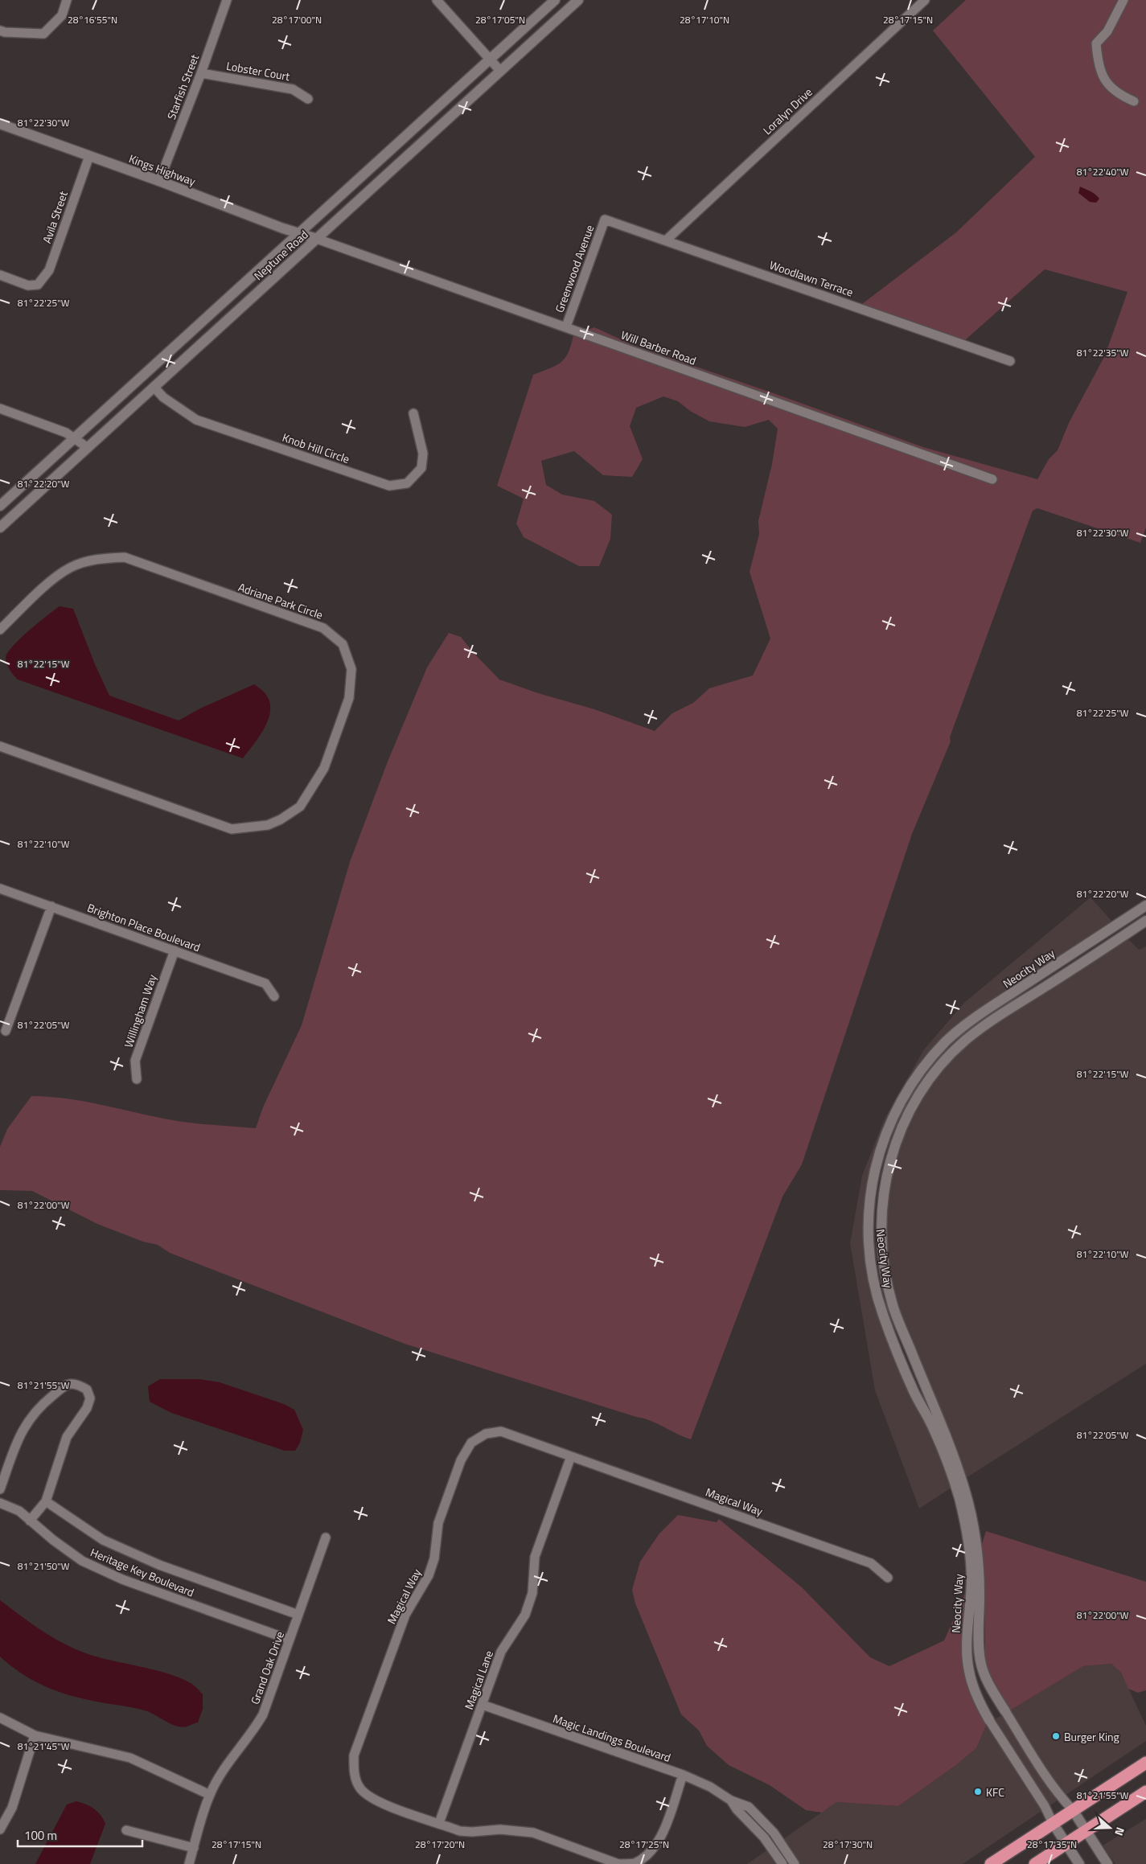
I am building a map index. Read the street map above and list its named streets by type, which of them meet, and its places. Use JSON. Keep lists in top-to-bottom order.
{
  "streets": {
    "street": [
      "Lobster Court",
      "Starfish Street",
      "Loralyn Drive",
      "Kings Highway",
      "Avila Street",
      "Neptune Road",
      "Greenwood Avenue",
      "Woodlawn Terrace",
      "Will Barber Road",
      "Knob Hill Circle",
      "Adriane Park Circle",
      "Brighton Place Boulevard",
      "Neocity Way",
      "Willingham Way",
      "Magical Way",
      "Heritage Key Boulevard",
      "Grand Oak Drive",
      "Magical Lane",
      "Magic Landings Boulevard"
    ]
  },
  "crossings": [
    ["Lobster Court", "Starfish Street"],
    ["Starfish Street", "Kings Highway"],
    ["Loralyn Drive", "Woodlawn Terrace"],
    ["Kings Highway", "Avila Street"],
    ["Kings Highway", "Neptune Road"],
    ["Kings Highway", "Will Barber Road"],
    ["Neptune Road", "Will Barber Road"],
    ["Neptune Road", "Knob Hill Circle"],
    ["Greenwood Avenue", "Woodlawn Terrace"],
    ["Greenwood Avenue", "Will Barber Road"],
    ["Brighton Place Boulevard", "Willingham Way"],
    ["Magical Way", "Magical Lane"],
    ["Magical Way", "Magic Landings Boulevard"],
    ["Heritage Key Boulevard", "Grand Oak Drive"],
    ["Magical Lane", "Magic Landings Boulevard"]
  ],
  "places": ["Burger King", "KFC"],
  "scale_bar": "100 m",
  "north": "right",
  "coordinates": [
    "28°16'55\"N",
    "28°17'05\"N",
    "28°17'00\"N",
    "28°17'10\"N",
    "28°17'15\"N",
    "81°22'30\"W",
    "81°22'40\"W",
    "81°22'25\"W",
    "81°22'35\"W",
    "81°22'20\"W",
    "81°22'15\"W",
    "81°22'10\"W",
    "81°22'05\"W",
    "81°22'00\"W",
    "81°21'55\"W",
    "81°21'50\"W",
    "81°21'45\"W",
    "28°17'20\"N",
    "28°17'25\"N",
    "28°17'30\"N",
    "28°17'35\"N"
  ]
}
